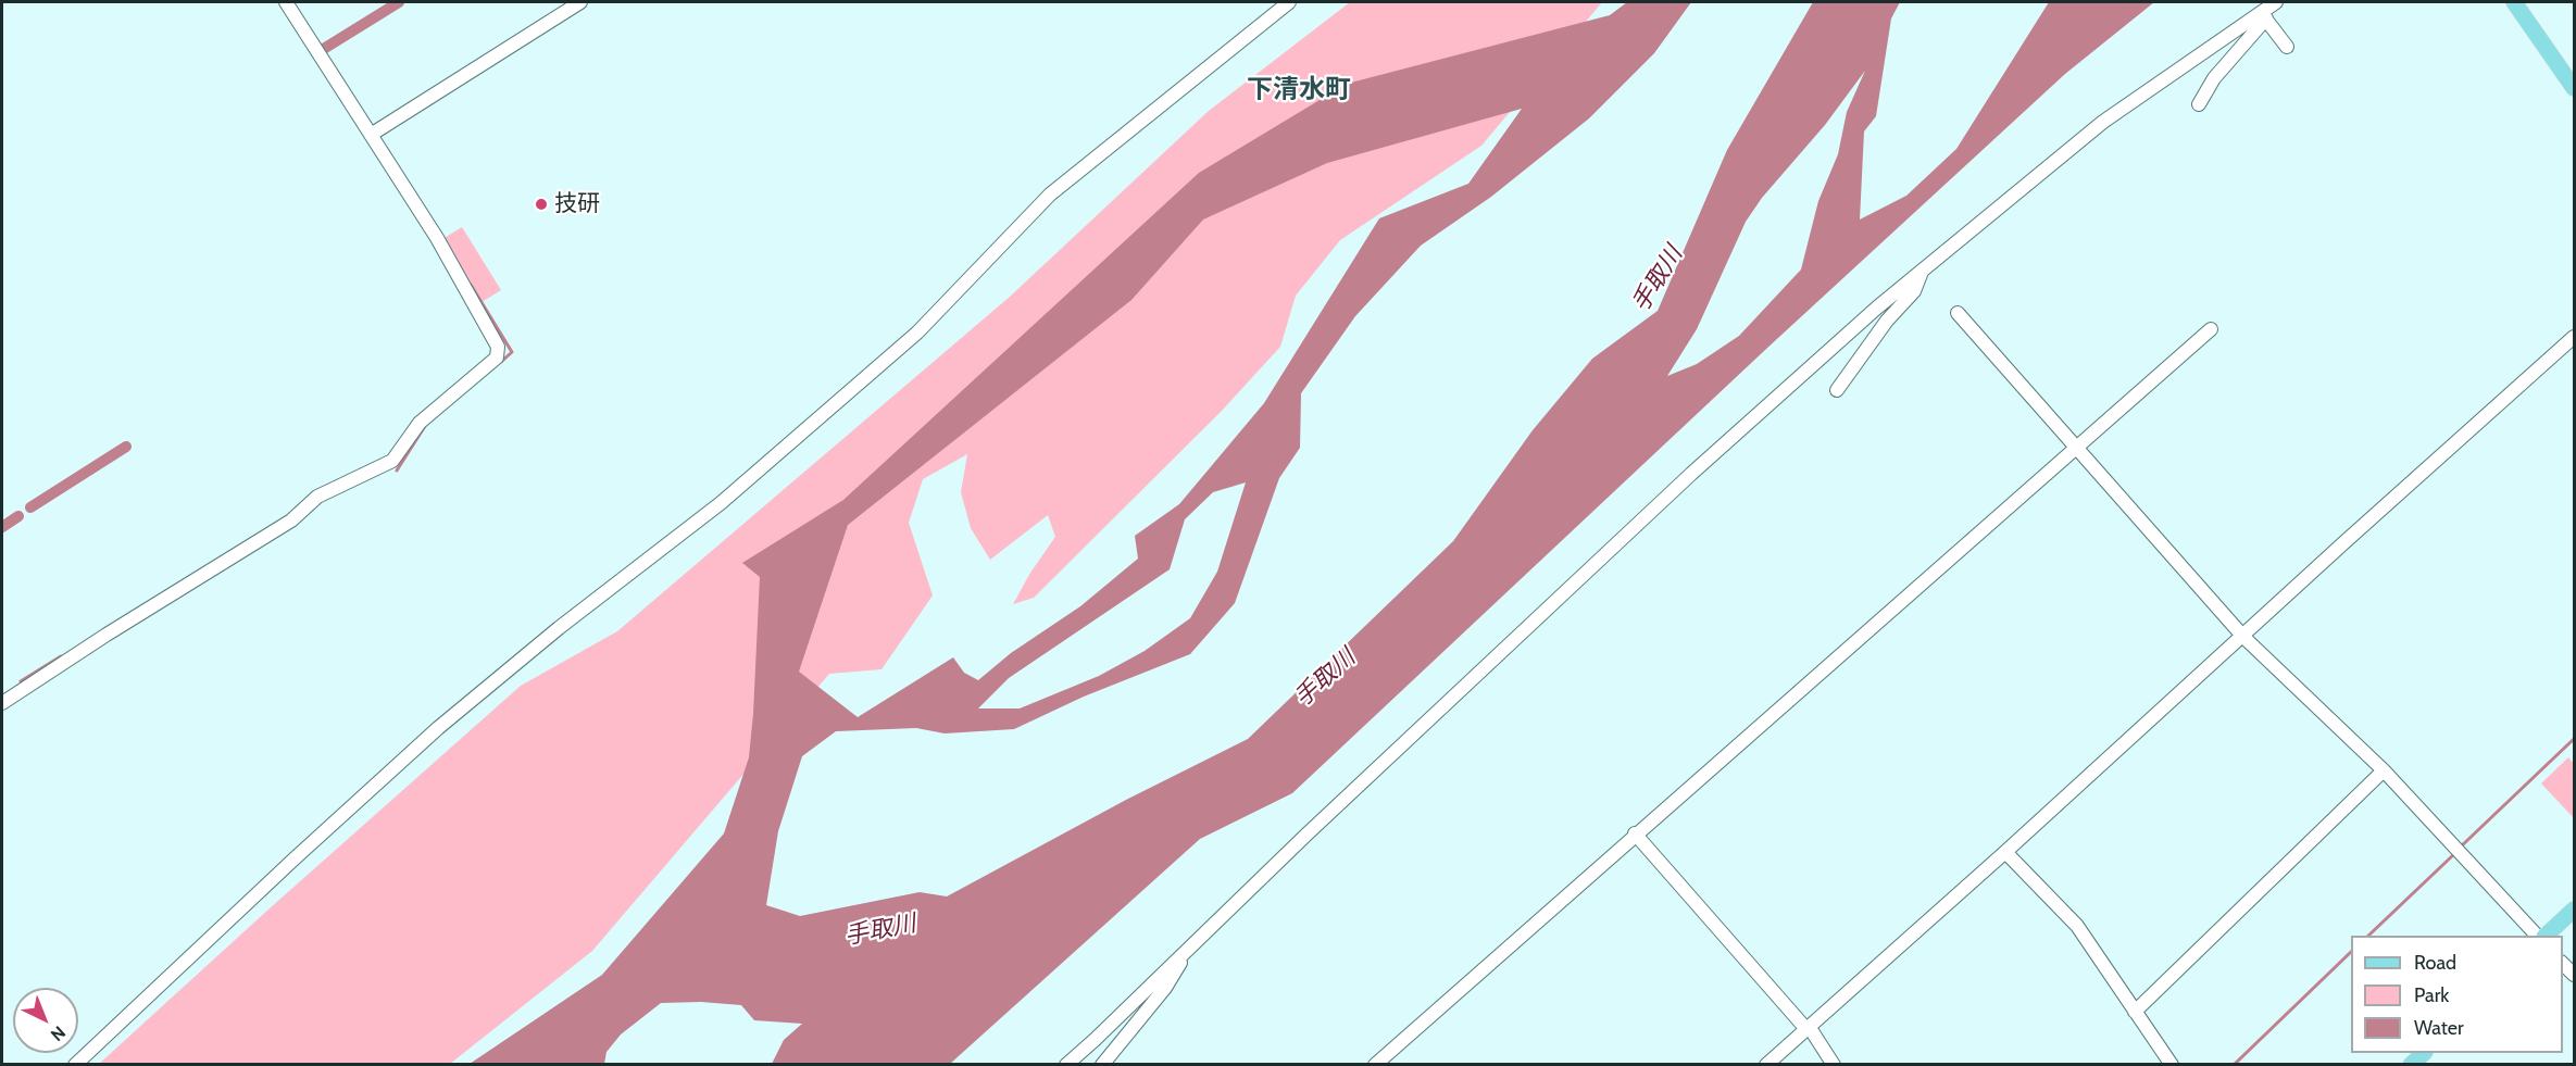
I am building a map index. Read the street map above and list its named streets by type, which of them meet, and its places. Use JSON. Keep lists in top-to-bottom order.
{
  "districts": ["下清水町"],
  "water": ["手取川"],
  "places": ["技研"],
  "legend": ["Road", "Park", "Water"],
  "north": "bottom right"
}
